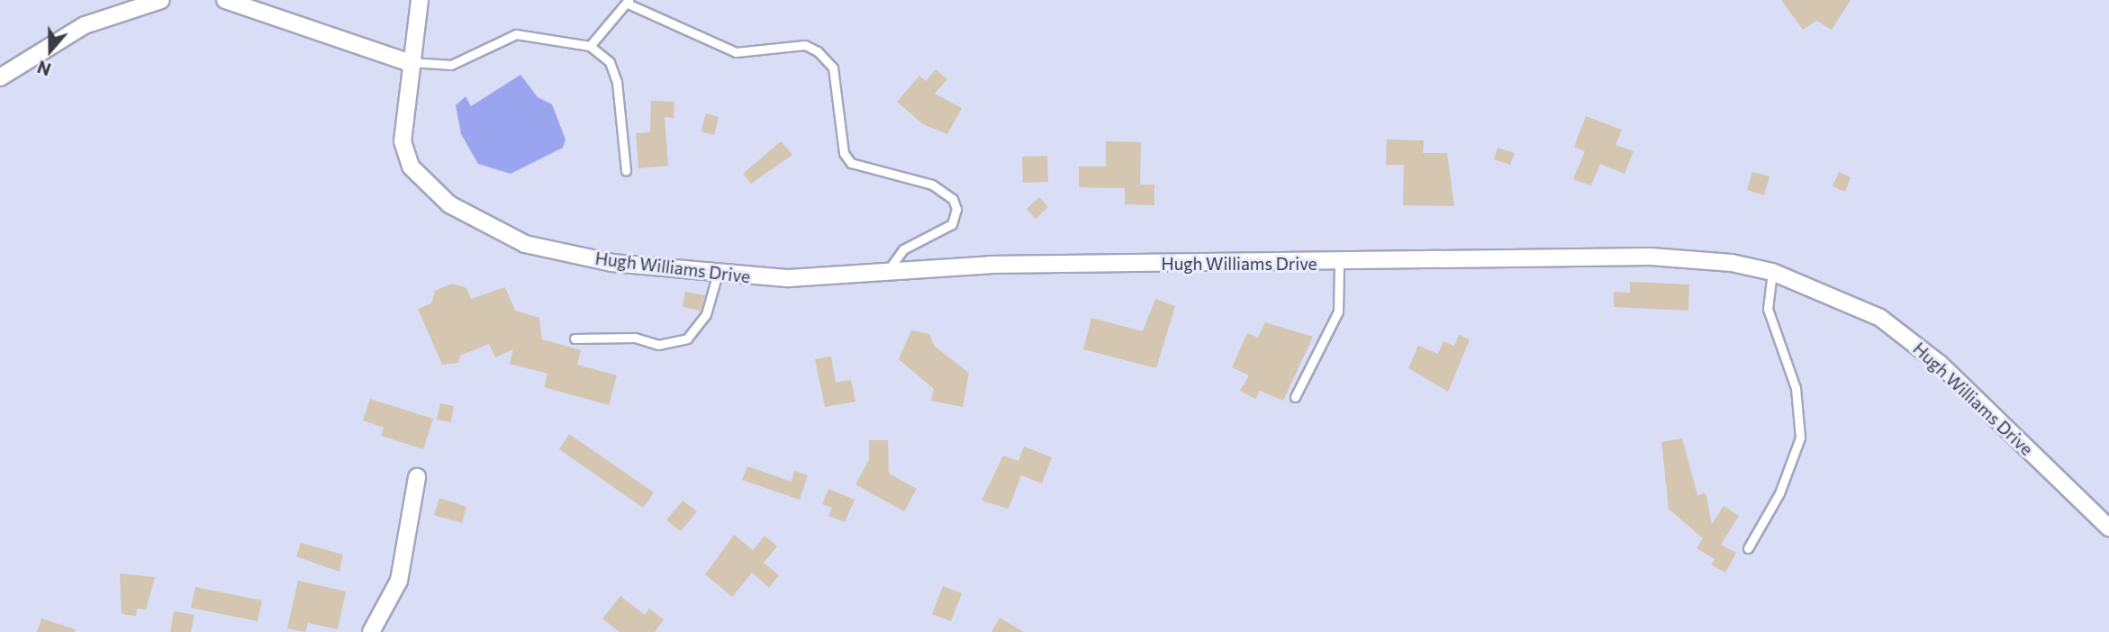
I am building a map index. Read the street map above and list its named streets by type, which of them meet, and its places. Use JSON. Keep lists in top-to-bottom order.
{
  "streets": {
    "street": ["Hugh Williams Drive"]
  },
  "north": "bottom"
}
